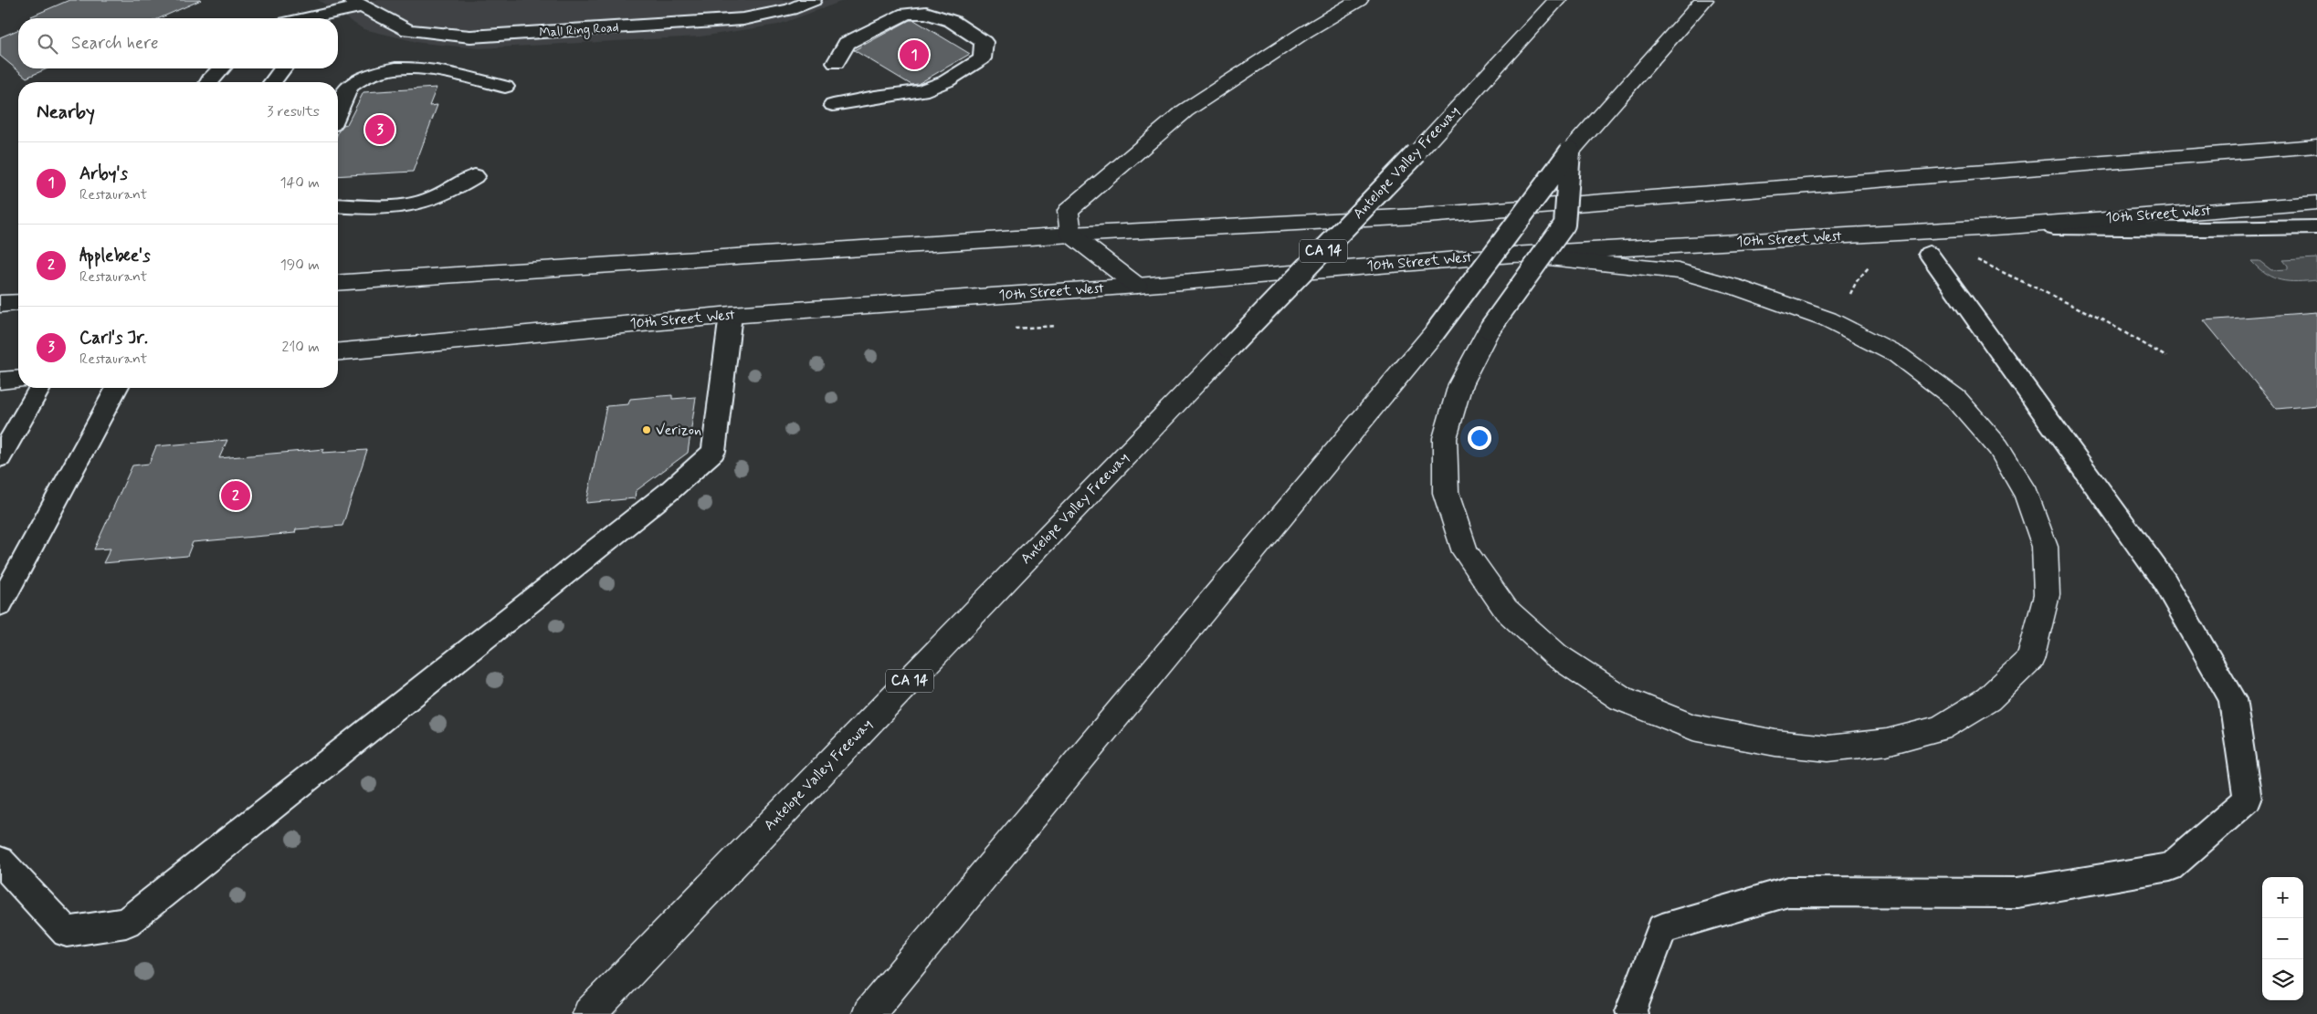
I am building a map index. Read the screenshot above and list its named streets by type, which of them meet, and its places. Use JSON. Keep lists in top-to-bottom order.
{
  "streets": {
    "main road": ["Antelope Valley Freeway", "10th Street West", "CA 14"],
    "lane": ["Mall Ring Road"]
  },
  "places": ["Verizon"],
  "page": {
    "search": "Search here",
    "pins": ["1", "3", "2"],
    "heading": ["Nearby", "3 results"],
    "list": [
      {
        "mark": "1",
        "name": "Arby's",
        "note": "Restaurant",
        "value": "140 m"
      },
      {
        "mark": "2",
        "name": "Applebee's",
        "note": "Restaurant",
        "value": "190 m"
      },
      {
        "mark": "3",
        "name": "Carl's Jr.",
        "note": "Restaurant",
        "value": "210 m"
      }
    ],
    "map_buttons": ["+", "−"]
  }
}
